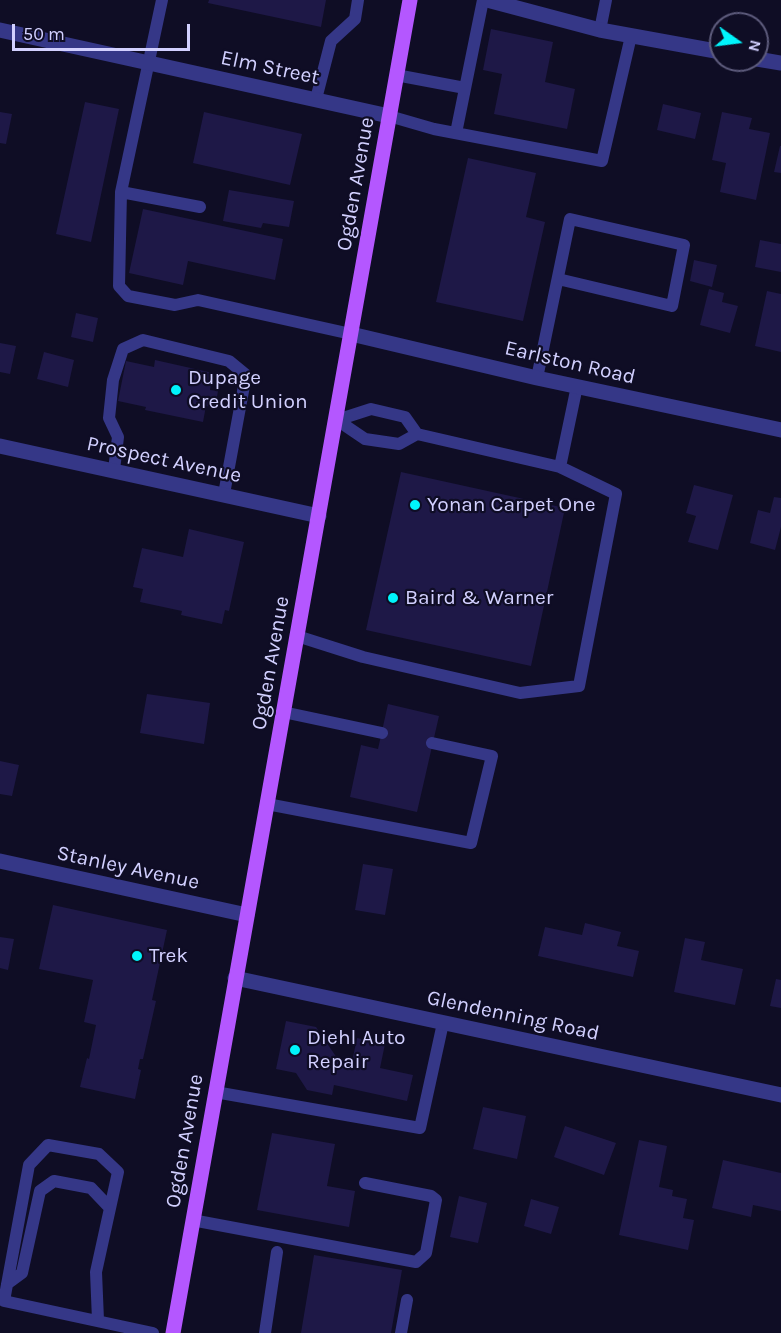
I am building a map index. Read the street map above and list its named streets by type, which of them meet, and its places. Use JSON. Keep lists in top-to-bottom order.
{
  "streets": {
    "main road": ["Ogden Avenue"],
    "street": [
      "Elm Street",
      "Earlston Road",
      "Prospect Avenue",
      "Stanley Avenue",
      "Glendenning Road"
    ]
  },
  "crossings": [
    ["Elm Street", "Ogden Avenue"],
    ["Ogden Avenue", "Earlston Road"],
    ["Ogden Avenue", "Prospect Avenue"],
    ["Ogden Avenue", "Stanley Avenue"],
    ["Ogden Avenue", "Glendenning Road"]
  ],
  "places": [
    "Dupage Credit Union",
    "Yonan Carpet One",
    "Baird & Warner",
    "Trek",
    "Diehl Auto Repair"
  ],
  "scale_bar": "50 m",
  "north": "right"
}
